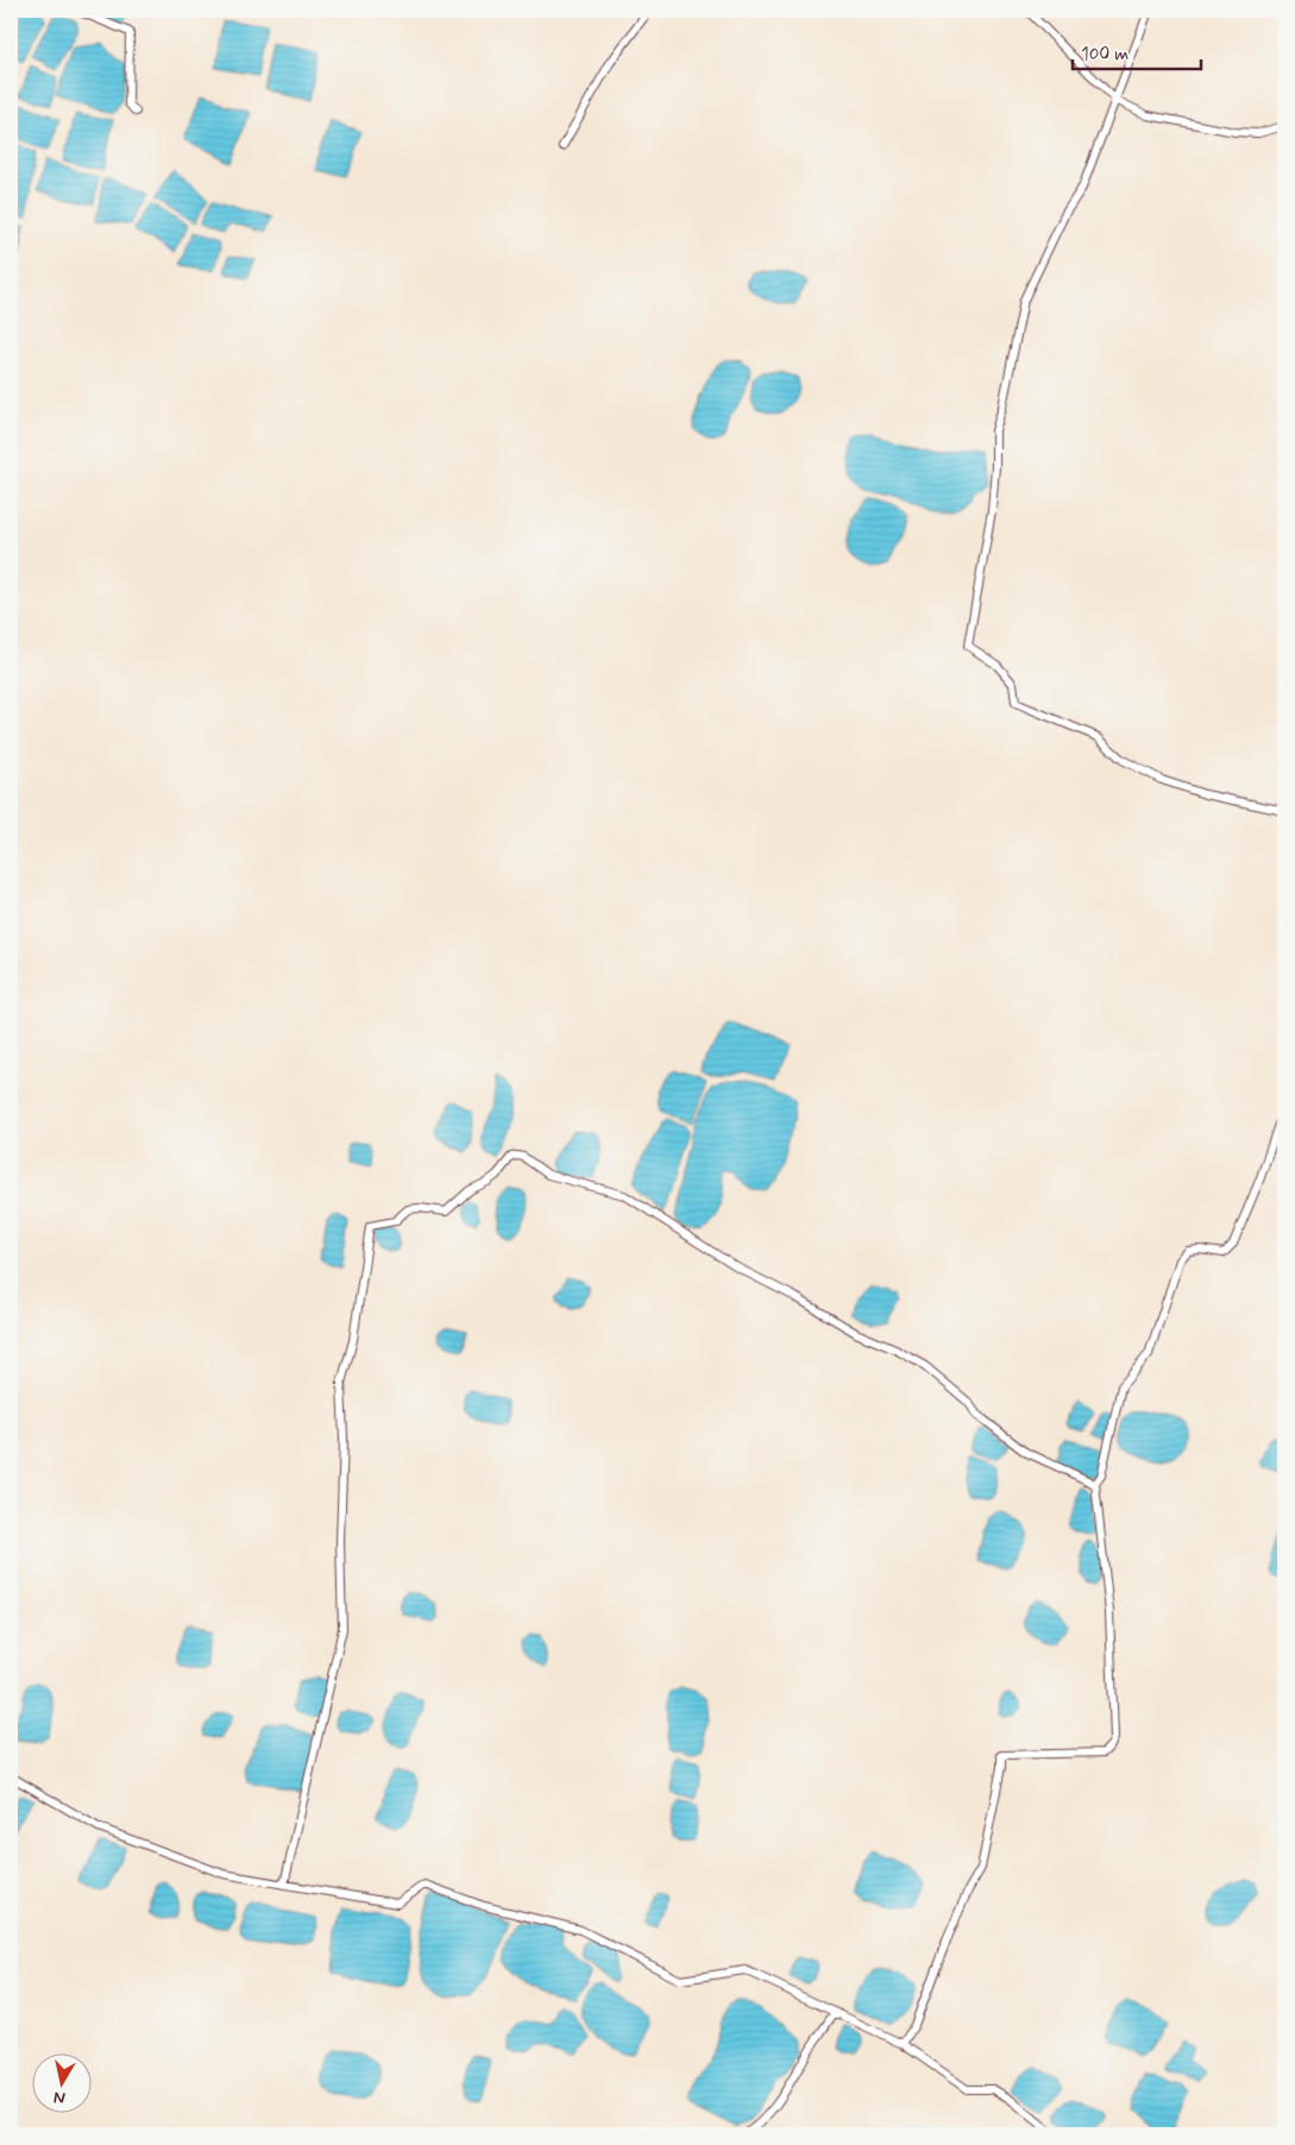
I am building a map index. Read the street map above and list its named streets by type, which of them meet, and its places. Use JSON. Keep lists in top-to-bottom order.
{
  "scale_bar": "100 m",
  "north": "bottom"
}
